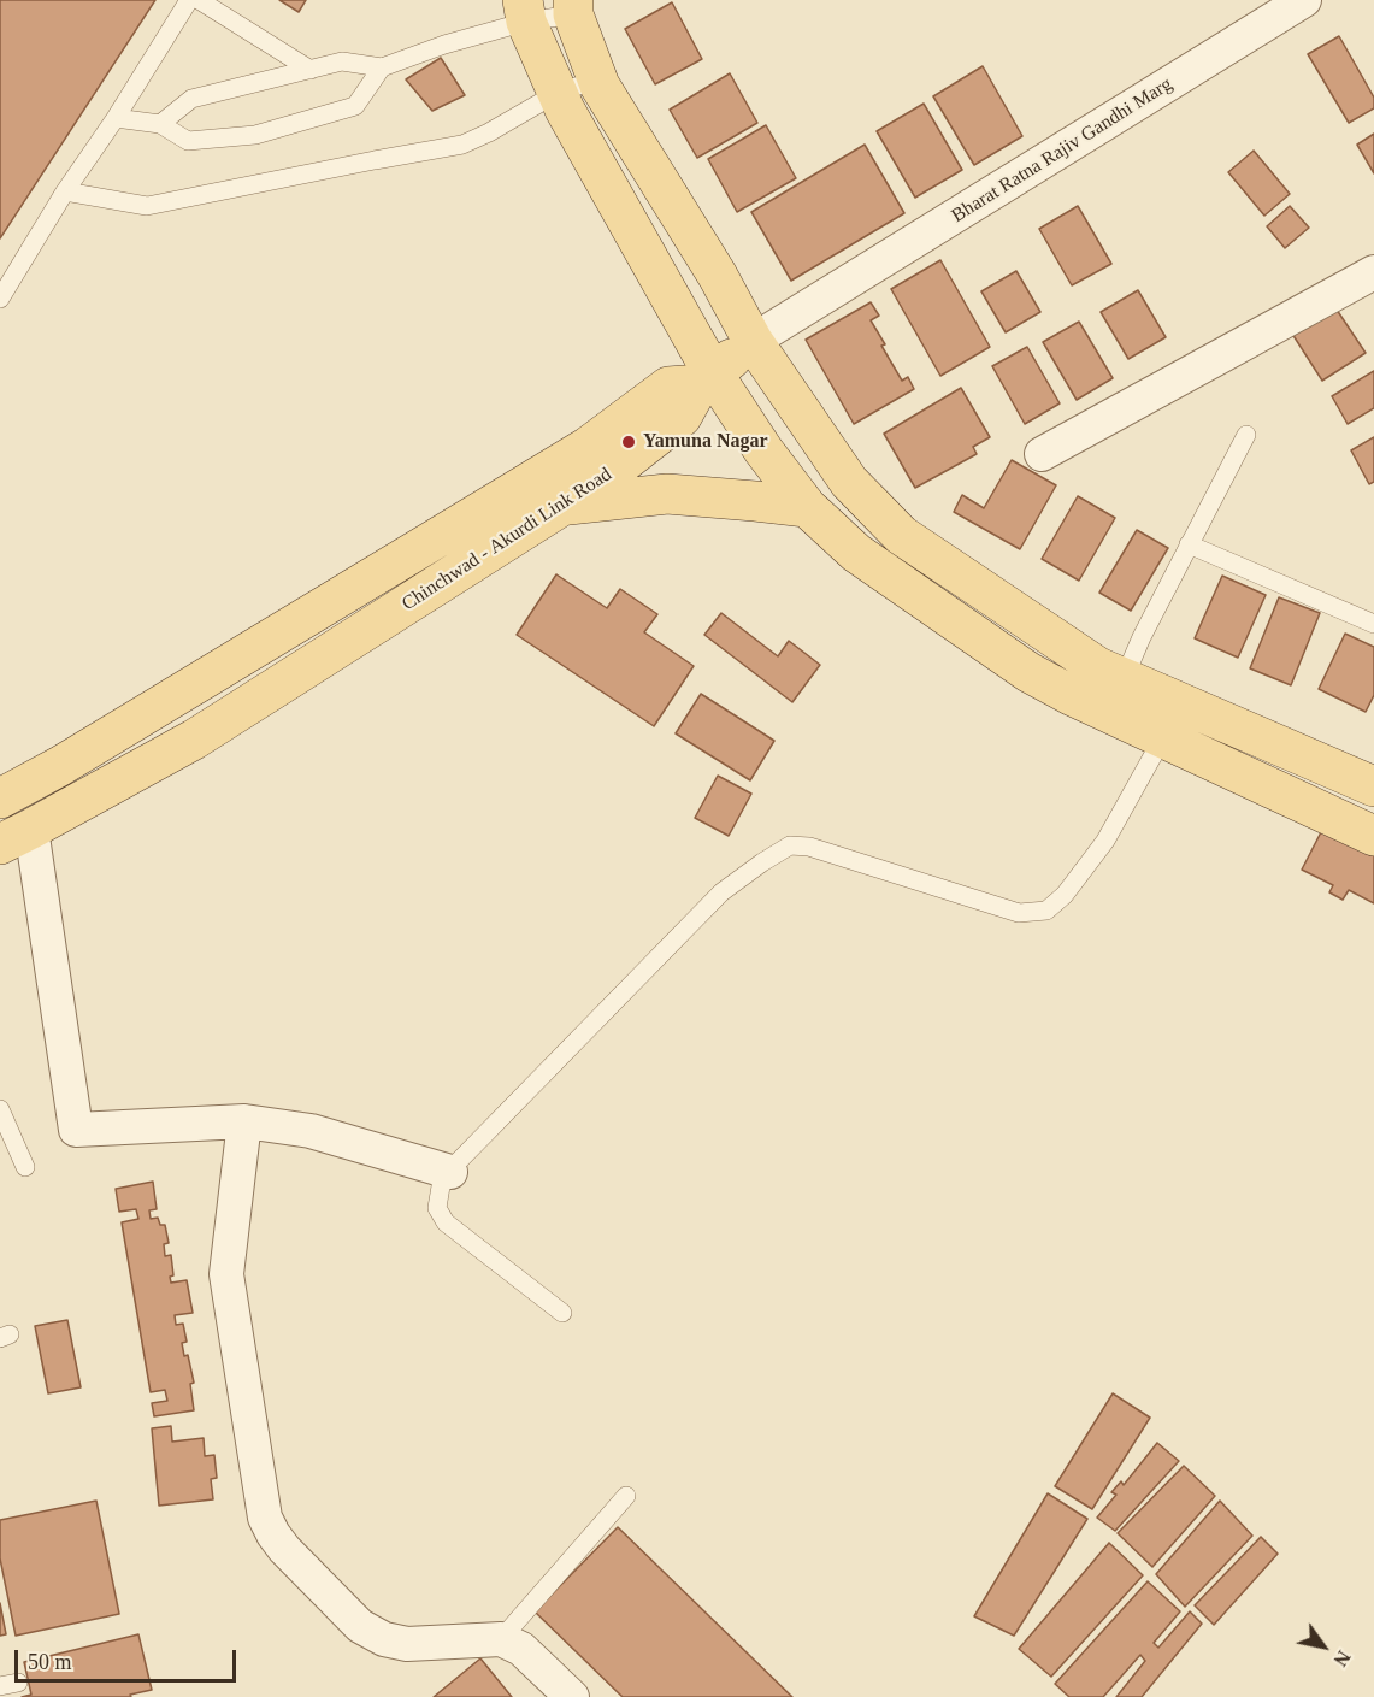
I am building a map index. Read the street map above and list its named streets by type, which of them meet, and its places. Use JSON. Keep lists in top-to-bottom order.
{
  "streets": {
    "main road": ["Chinchwad - Akurdi Link Road"],
    "street": ["Bharat Ratna Rajiv Gandhi Marg"]
  },
  "places": ["Yamuna Nagar"],
  "scale_bar": "50 m",
  "north": "bottom right"
}
